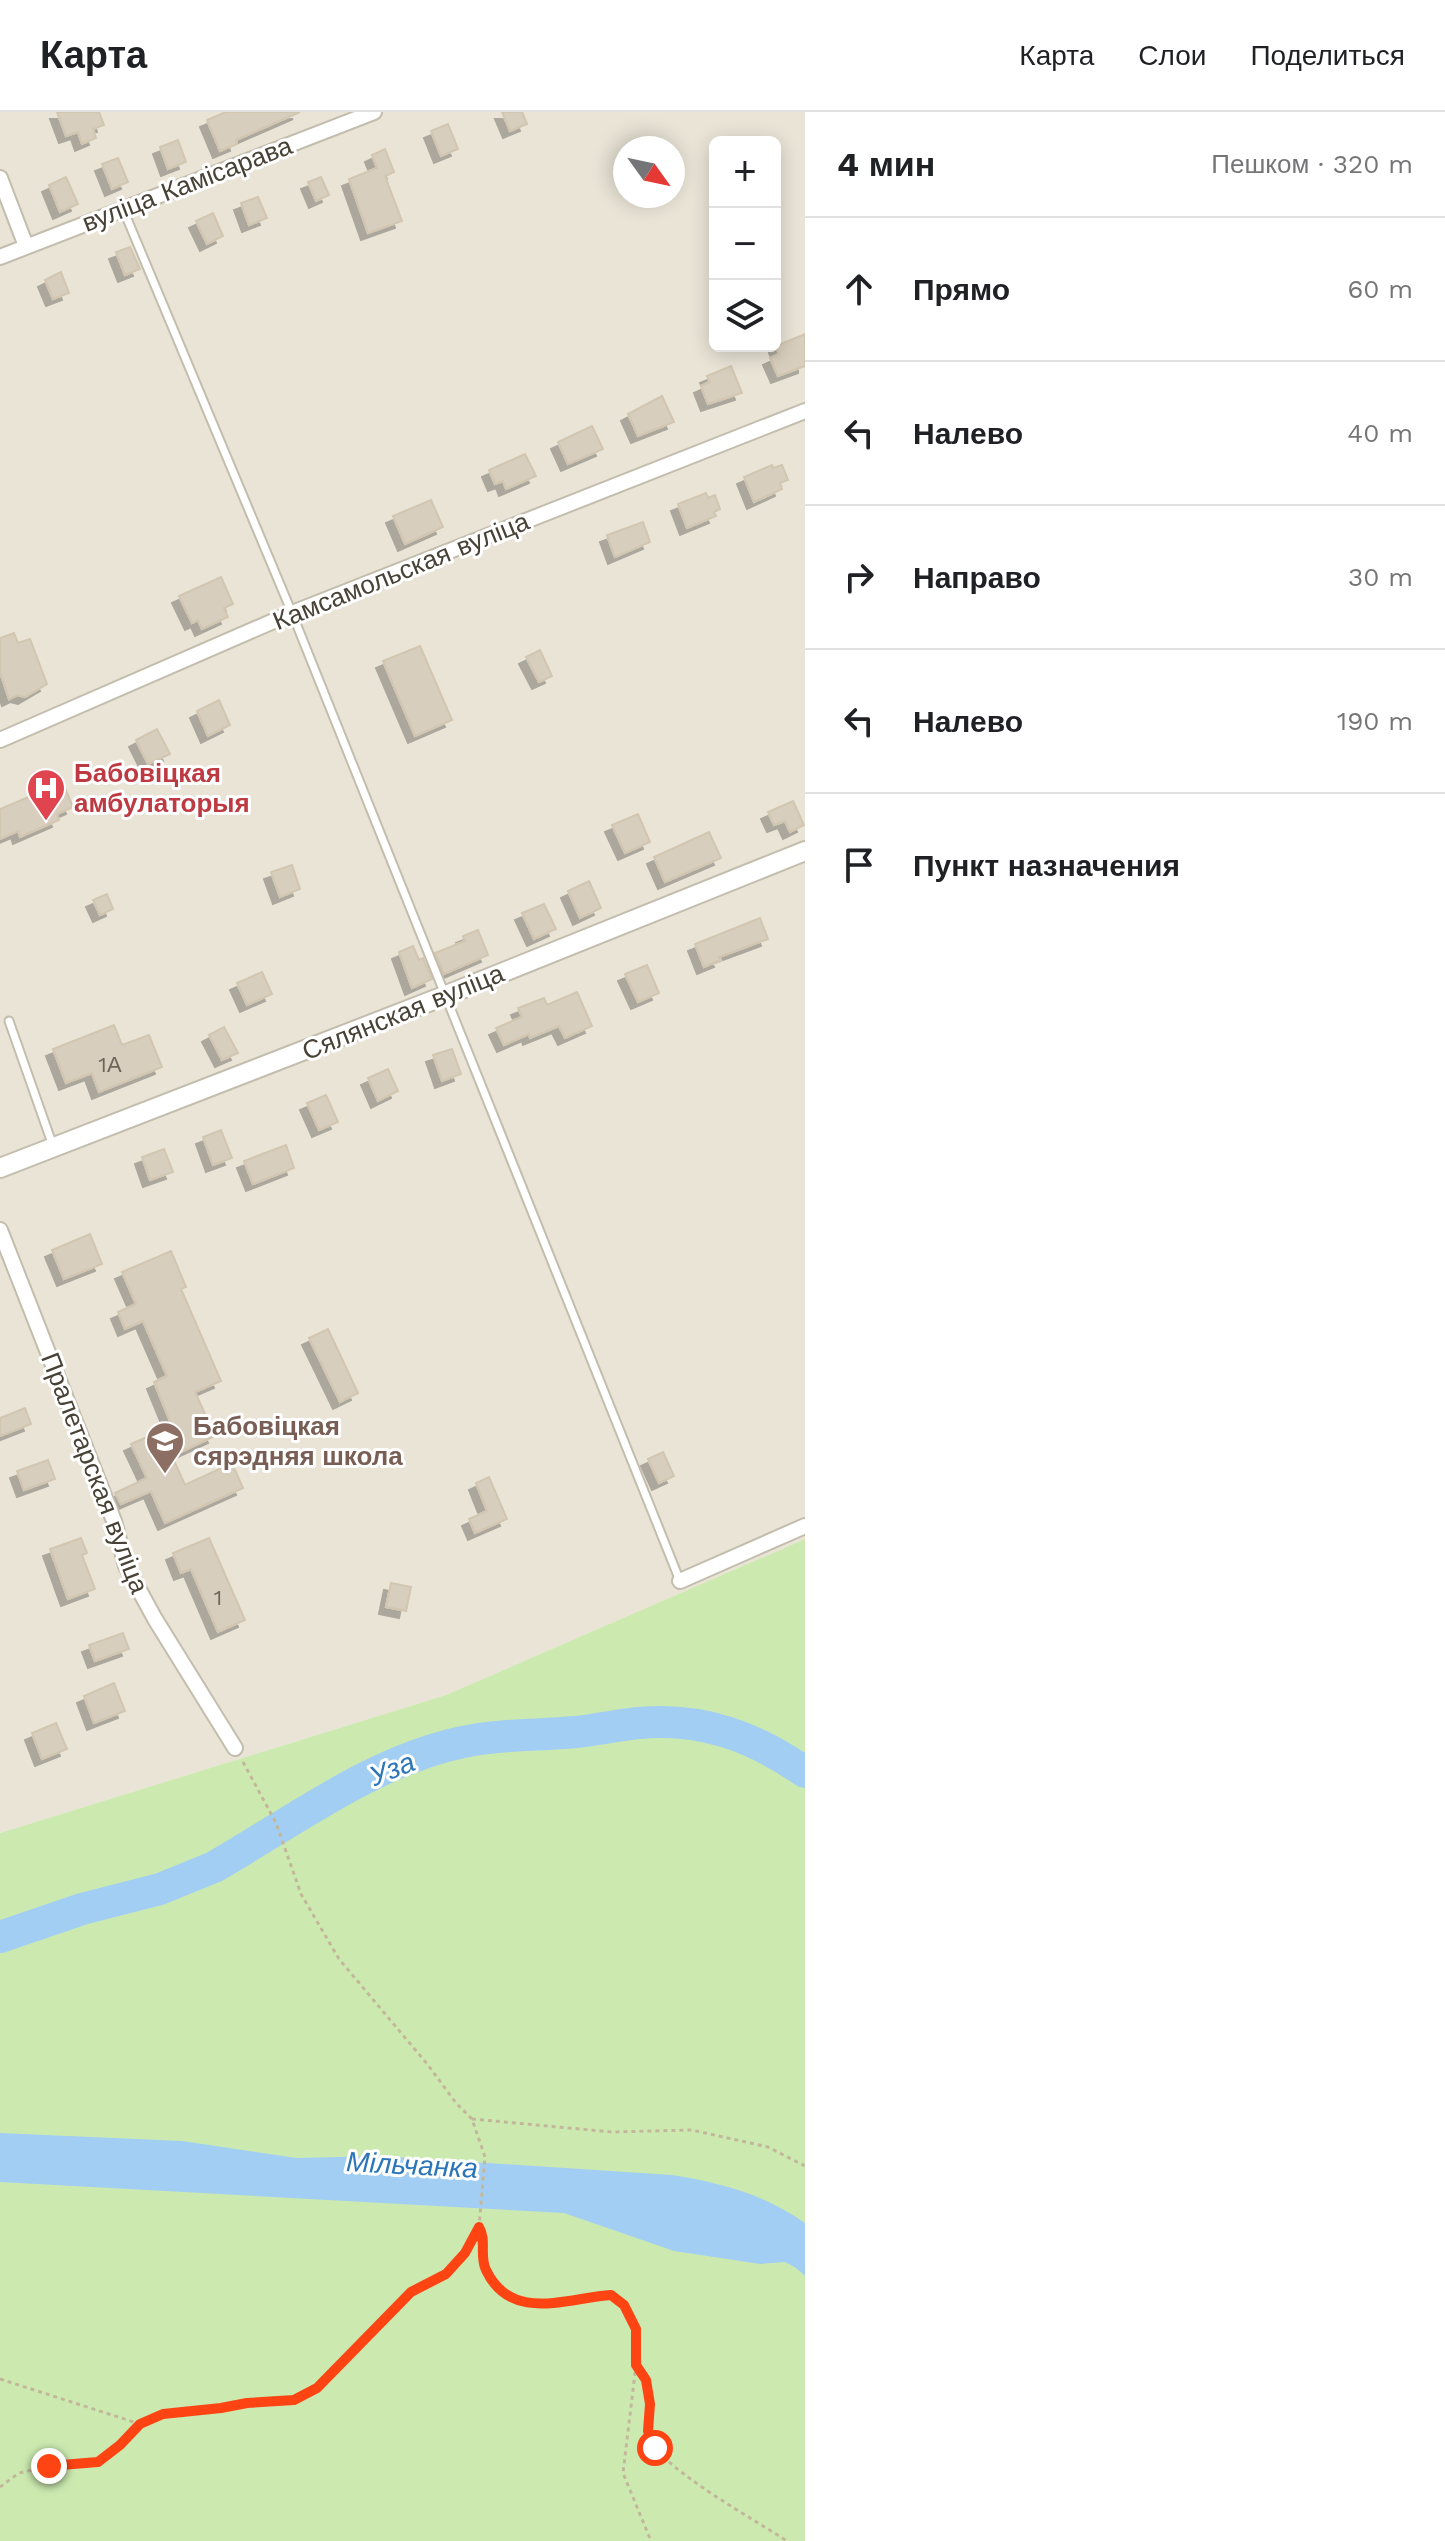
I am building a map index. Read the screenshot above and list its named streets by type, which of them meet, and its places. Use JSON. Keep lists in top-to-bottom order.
{
  "streets": {
    "street": [
      "вуліца Камісарава",
      "Камсамольская вуліца",
      "Сялянская вуліца",
      "Пралетарская вуліца"
    ]
  },
  "water": ["Уза", "Мільчанка"],
  "places": {
    "hospital": ["Бабовіцкая амбулаторыя"],
    "school or university": ["Бабовіцкая сярэдняя школа"]
  },
  "house_numbers": ["1А", "1"],
  "north": "bottom right",
  "page": {
    "header": "Карта",
    "nav": ["Карта", "Слои", "Поделиться"],
    "heading": ["4 мин", "Пешком · 320 m"],
    "map_buttons": ["+", "−"],
    "list": [
      ["Прямо", "60 m"],
      ["Налево", "40 m"],
      ["Направо", "30 m"],
      ["Налево", "190 m"],
      "Пункт назначения"
    ]
  }
}
